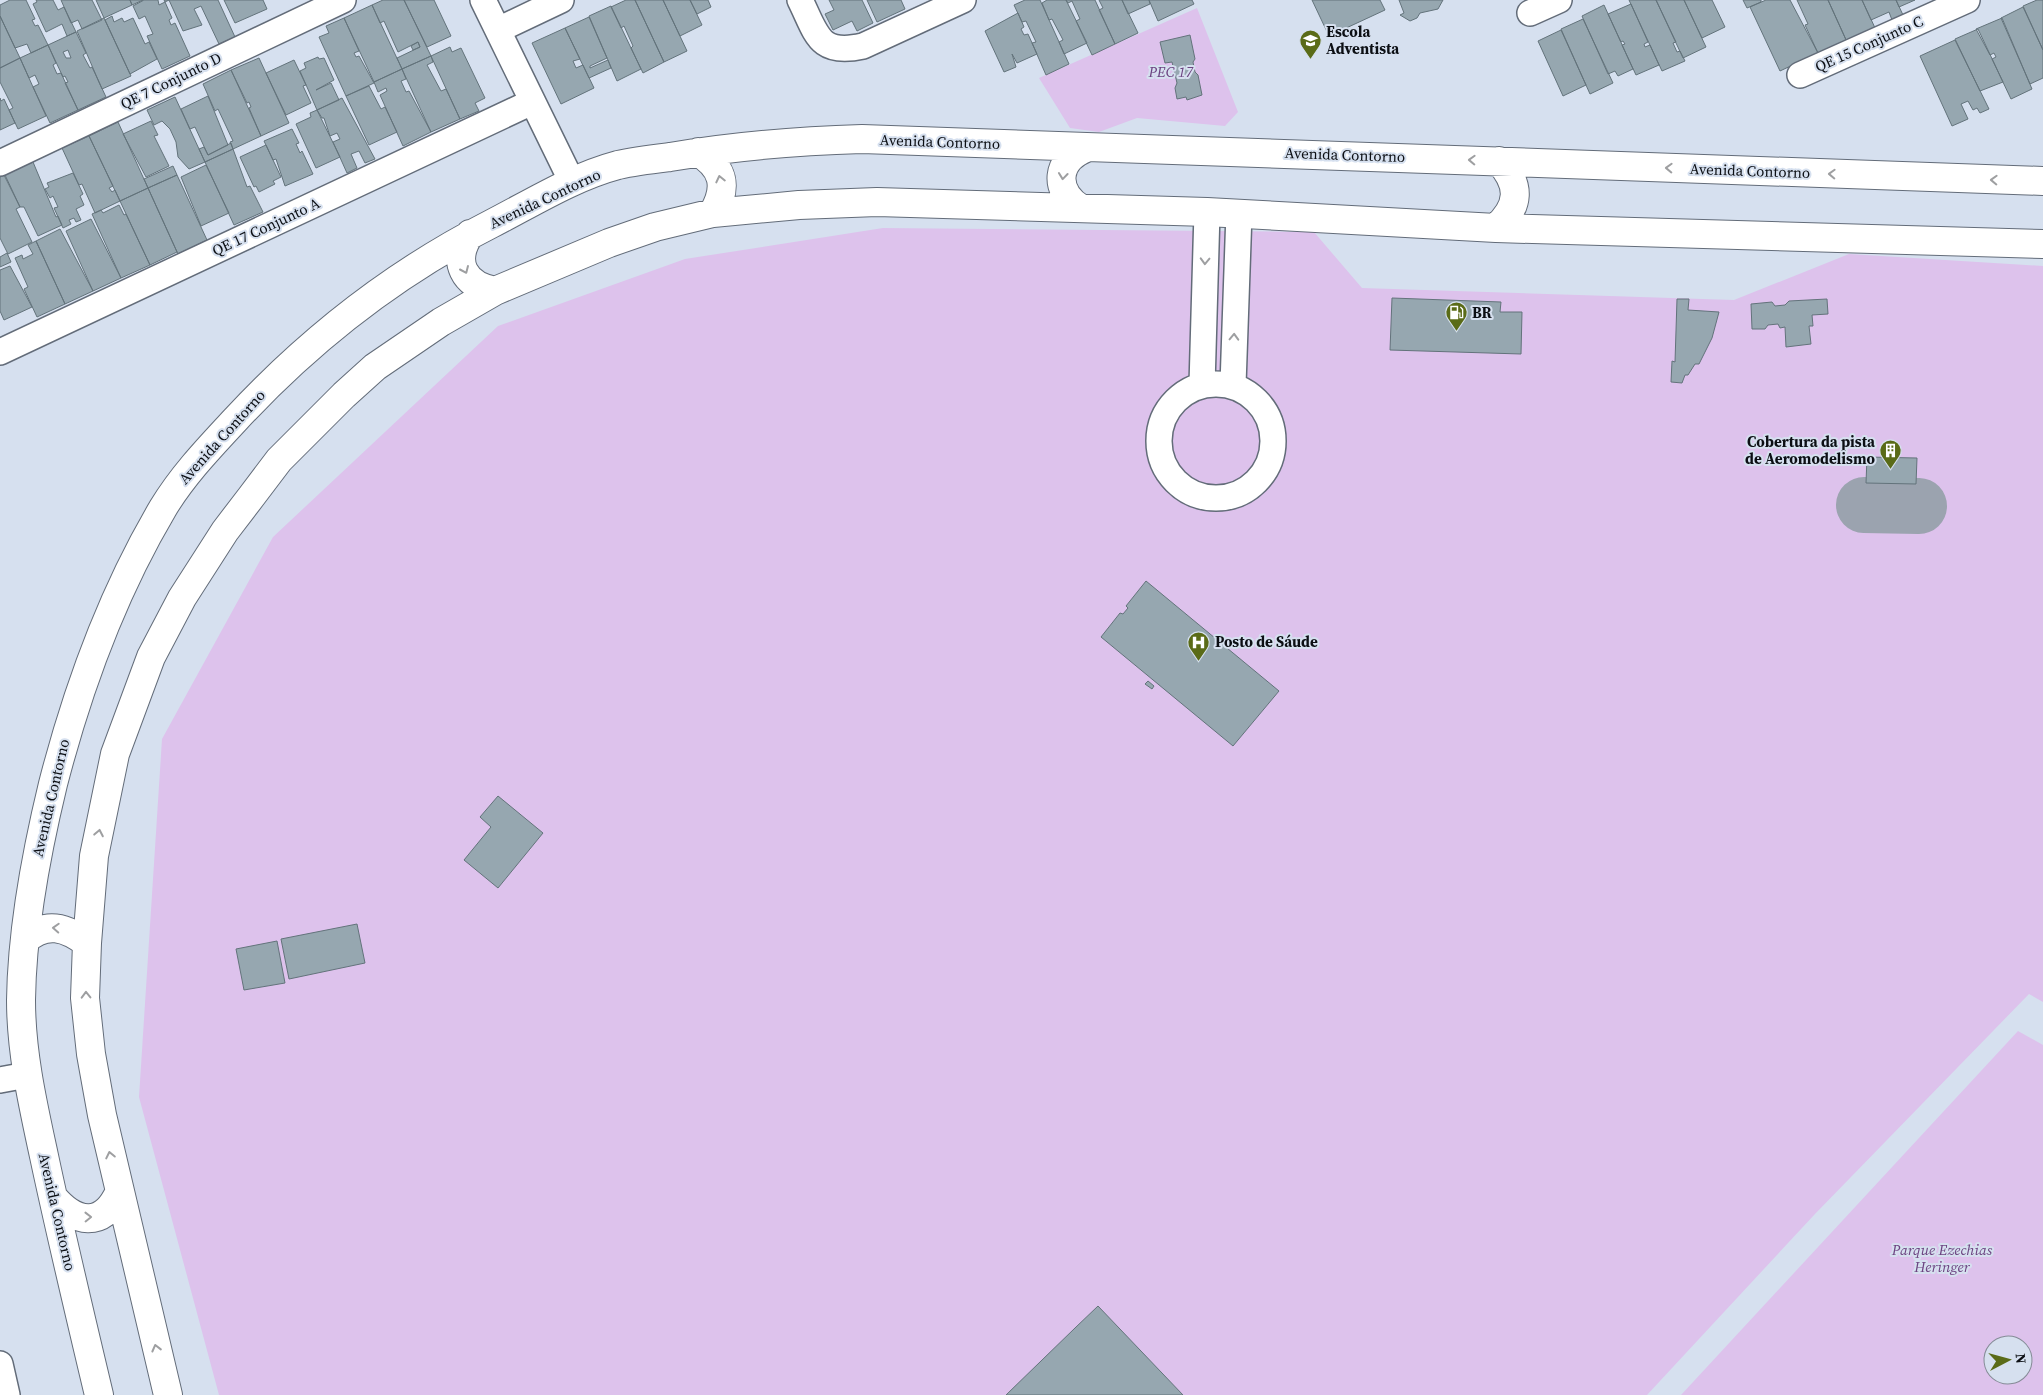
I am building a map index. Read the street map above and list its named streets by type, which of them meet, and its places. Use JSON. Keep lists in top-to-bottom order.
{
  "streets": {
    "main road": ["Avenida Contorno"],
    "street": ["QE 15 Conjunto C", "QE 7 Conjunto D", "QE 17 Conjunto A"]
  },
  "parks": ["PEC 17", "Parque Ezechias Heringer"],
  "places": {
    "school or university": ["Escola Adventista"],
    "fuel station": ["BR"],
    "building": ["Cobertura da pista de Aeromodelismo"],
    "hospital": ["Posto de Sáude"]
  },
  "north": "right"
}
